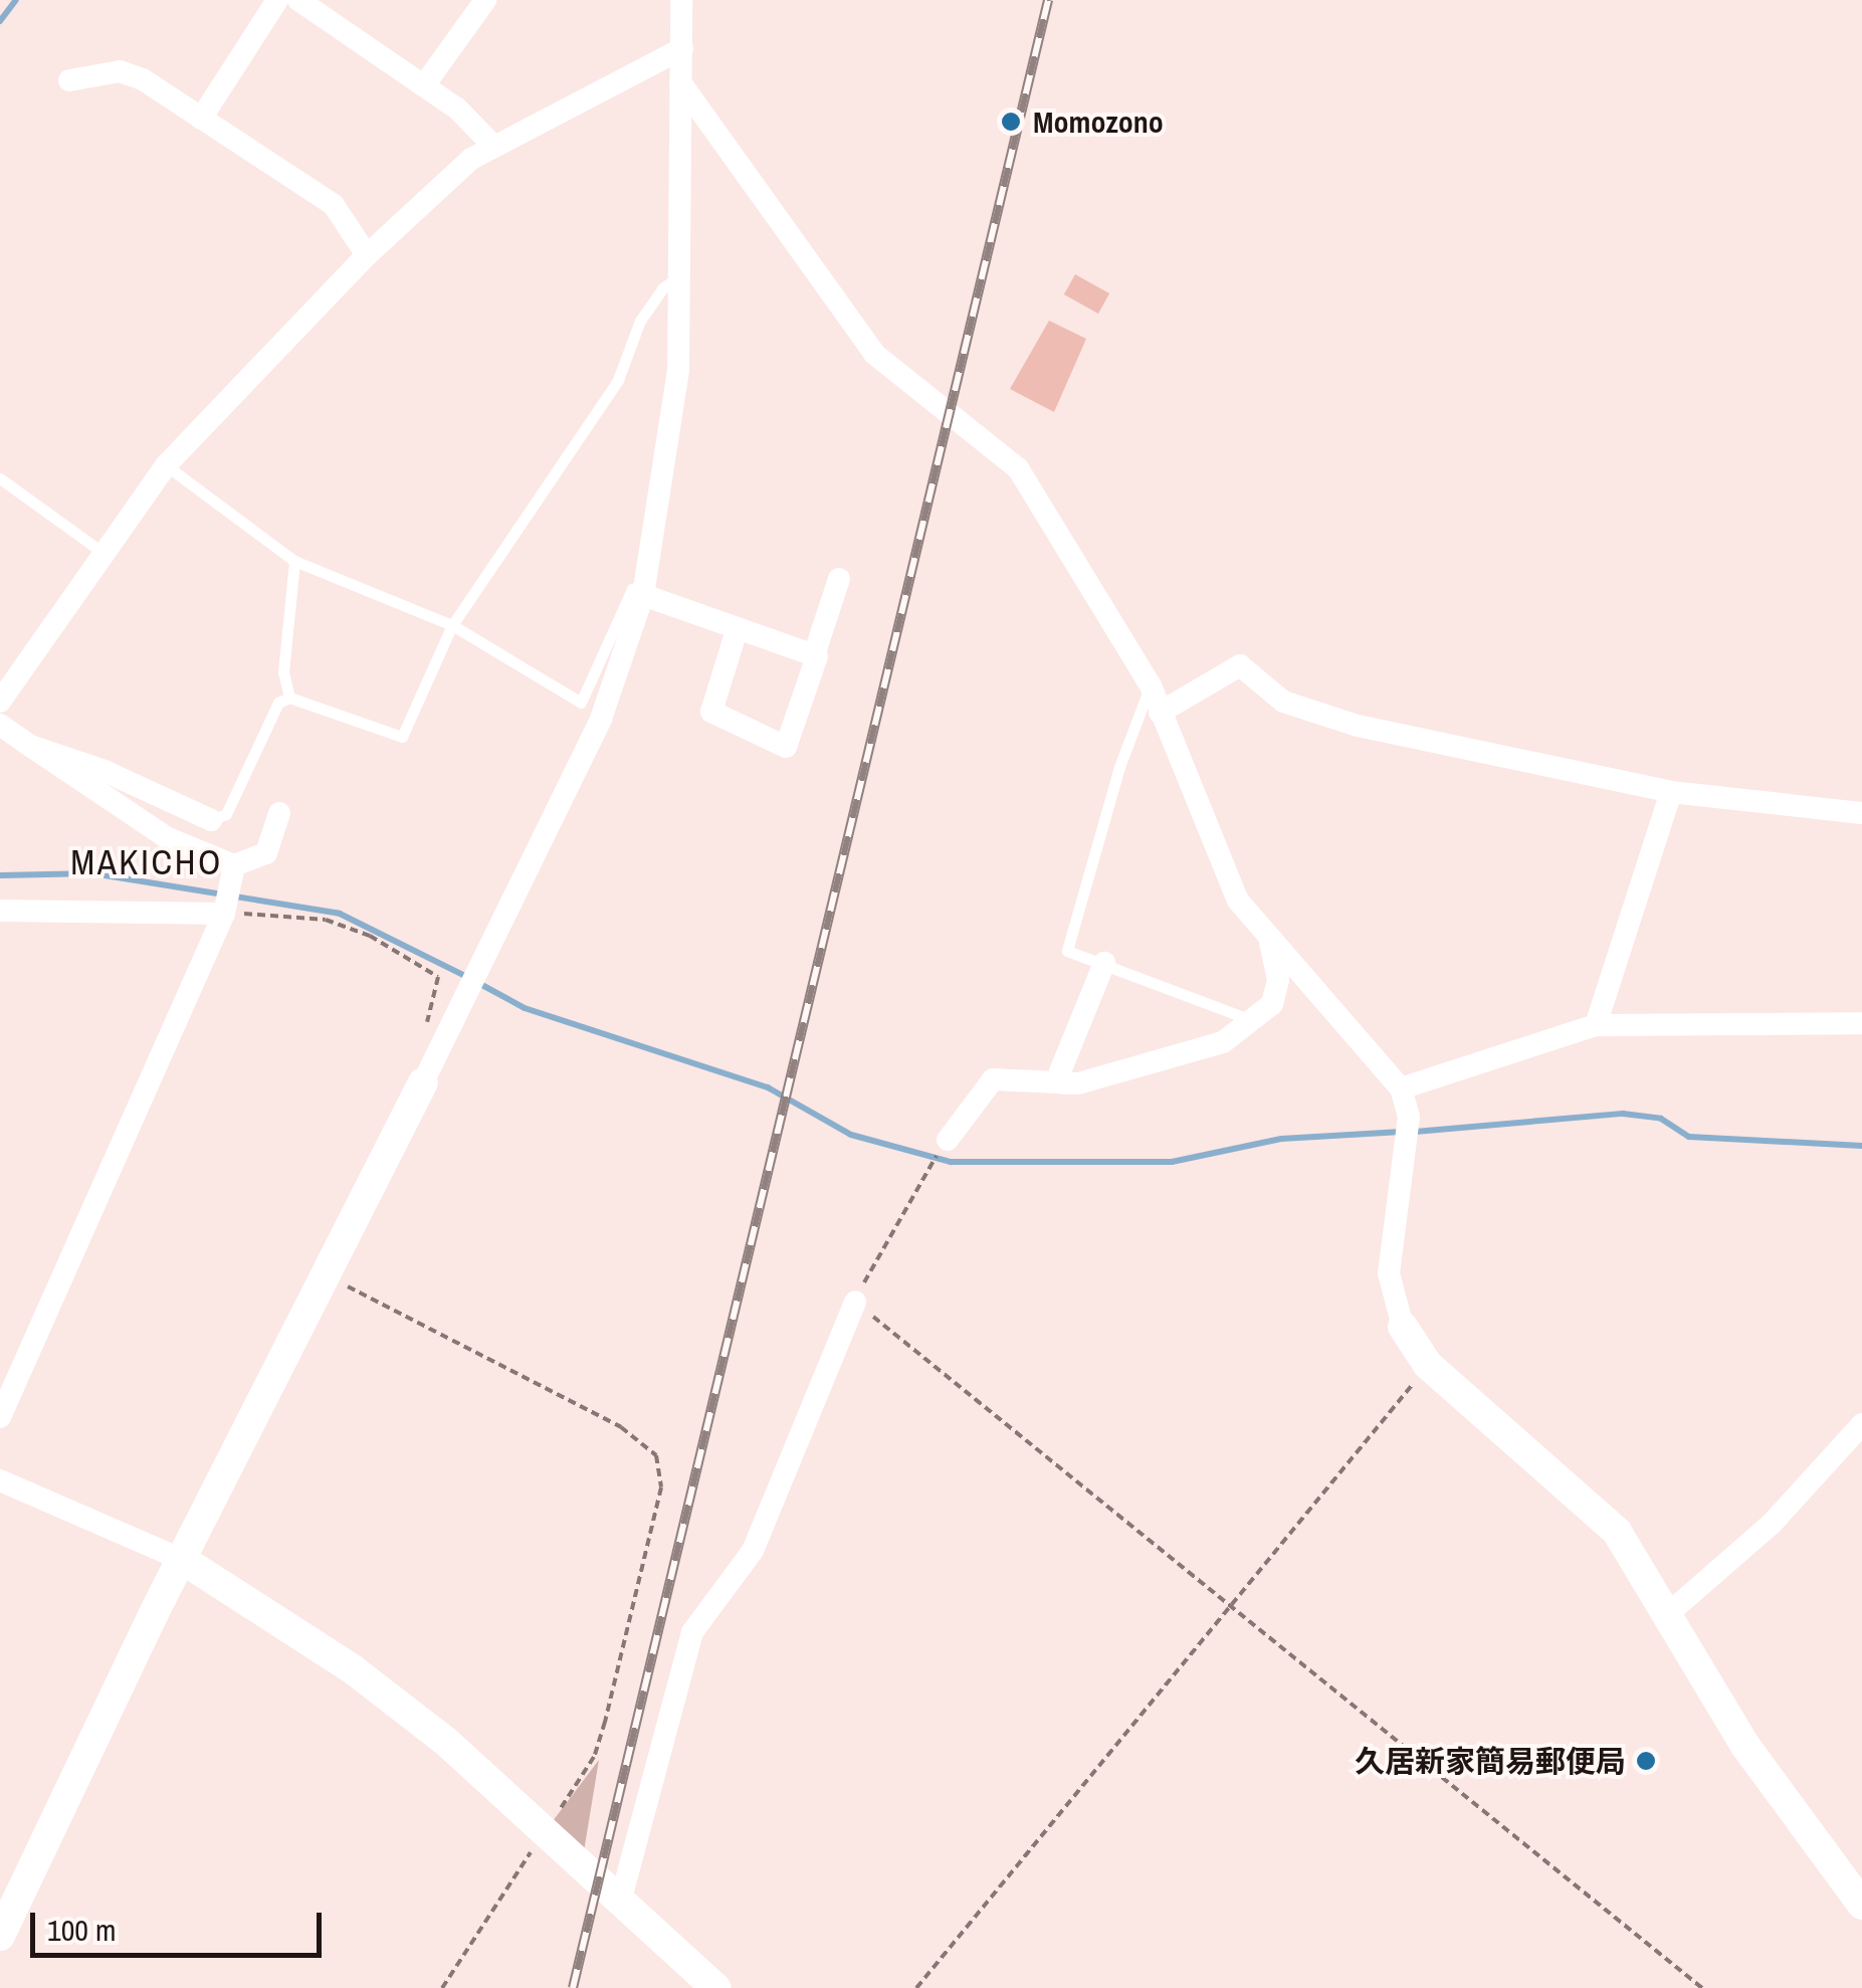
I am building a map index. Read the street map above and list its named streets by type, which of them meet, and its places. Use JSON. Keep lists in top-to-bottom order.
{
  "districts": ["MAKICHO"],
  "places": ["Momozono", "久居新家簡易郵便局"],
  "scale_bar": "100 m"
}
